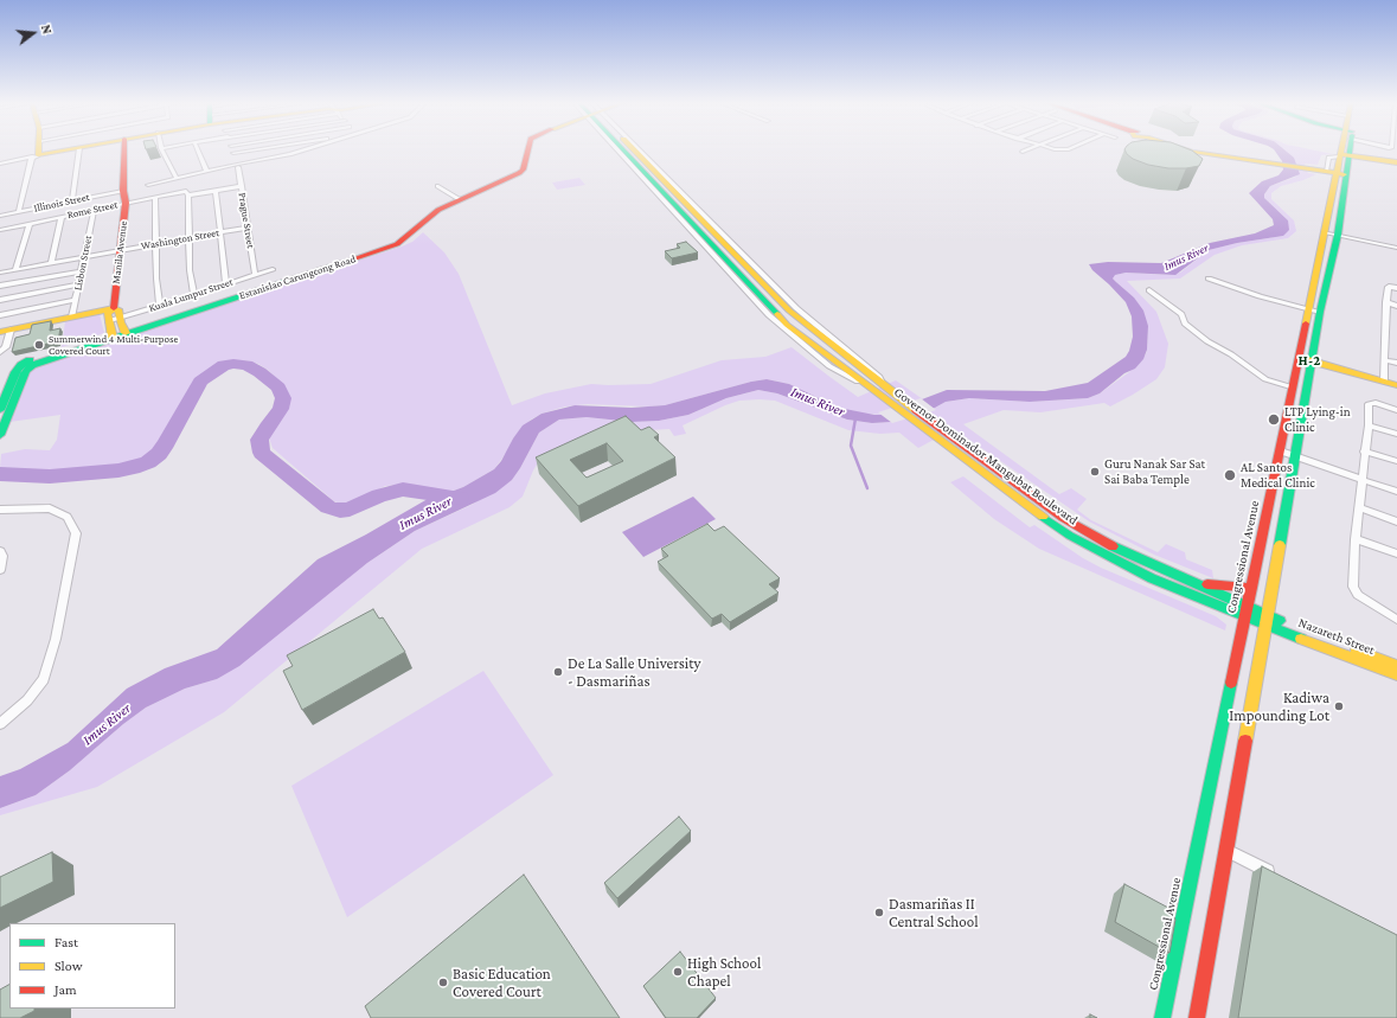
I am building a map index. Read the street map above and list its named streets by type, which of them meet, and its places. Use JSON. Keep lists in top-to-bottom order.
{
  "streets": {
    "main road": [
      "Manila Avenue",
      "Estanislao Carungcong Road",
      "Governor Dominador Mangubat Boulevard",
      "Congressional Avenue",
      "Nazareth Street"
    ],
    "street": [
      "Illinois Street",
      "Rome Street",
      "Prague Street",
      "Washington Street",
      "Lisbon Street",
      "Kuala Lumpur Street"
    ]
  },
  "crossings": [
    ["Illinois Street", "Rome Street"],
    ["Illinois Street", "Manila Avenue"],
    ["Rome Street", "Prague Street"],
    ["Rome Street", "Manila Avenue"],
    ["Rome Street", "Lisbon Street"],
    ["Prague Street", "Washington Street"],
    ["Prague Street", "Kuala Lumpur Street"],
    ["Washington Street", "Manila Avenue"],
    ["Washington Street", "Lisbon Street"],
    ["Manila Avenue", "Estanislao Carungcong Road"],
    ["Manila Avenue", "Kuala Lumpur Street"],
    ["Governor Dominador Mangubat Boulevard", "Congressional Avenue"],
    ["Governor Dominador Mangubat Boulevard", "Nazareth Street"],
    ["Congressional Avenue", "Nazareth Street"]
  ],
  "districts": ["H-2"],
  "water": ["Imus River"],
  "places": [
    "Summerwind 4 Multi-Purpose Covered Court",
    "LTP Lying-in Clinic",
    "Guru Nanak Sar Sat Sai Baba Temple",
    "AL Santos Medical Clinic",
    "De La Salle University - Dasmariñas",
    "Kadiwa Impounding Lot",
    "Dasmariñas II Central School",
    "High School Chapel",
    "Basic Education Covered Court"
  ],
  "legend": ["Fast", "Slow", "Jam"],
  "north": "right"
}
